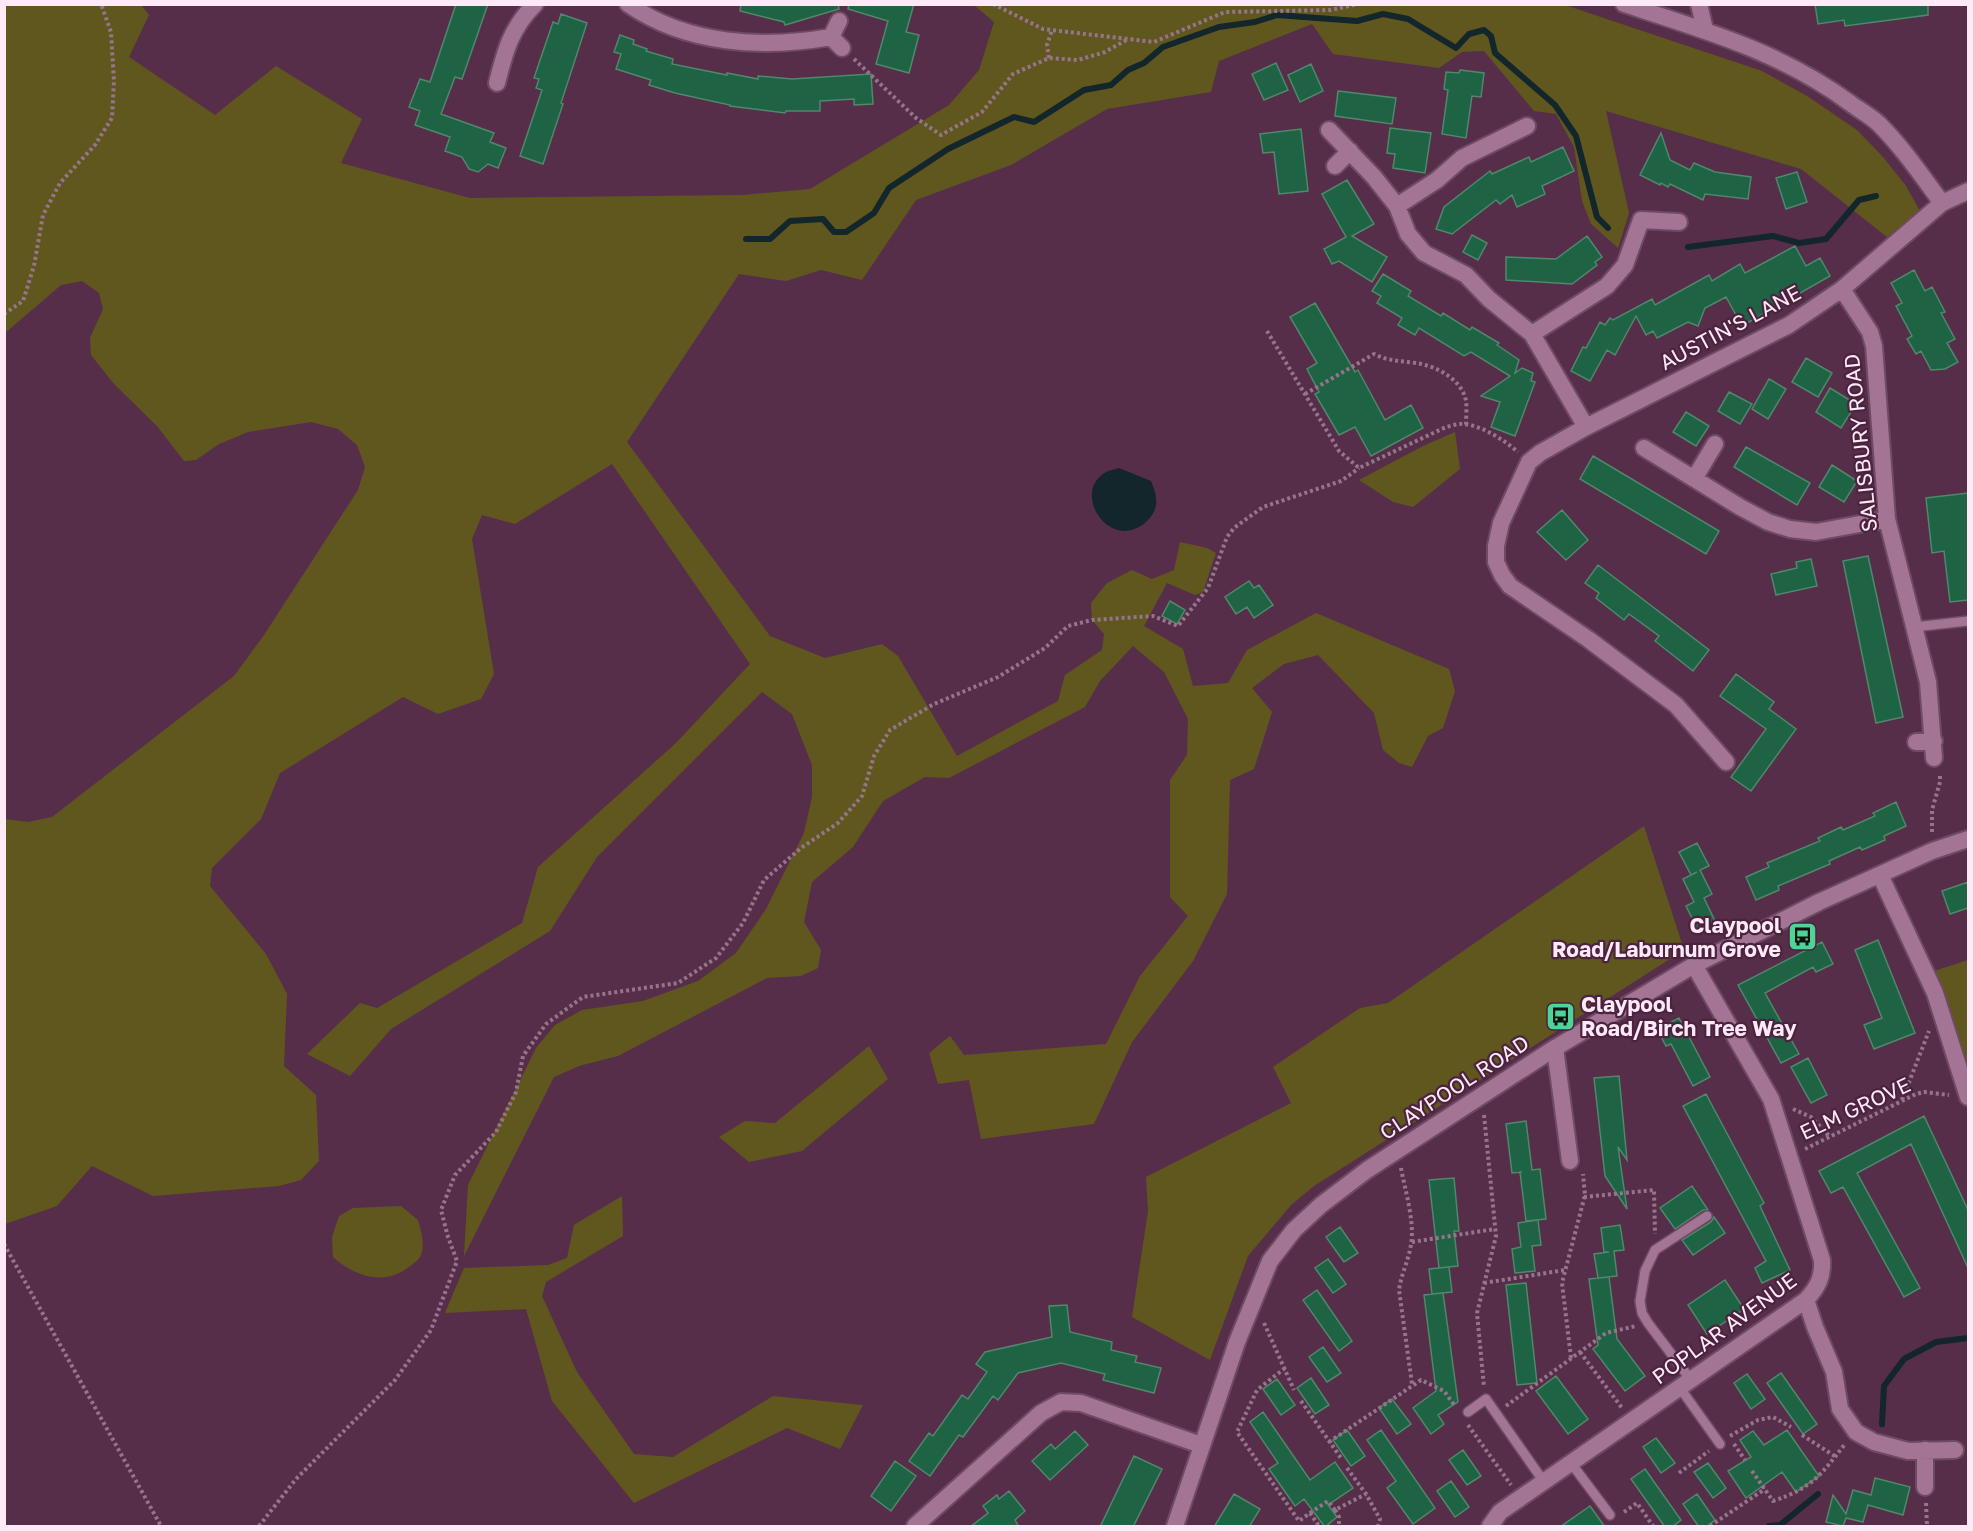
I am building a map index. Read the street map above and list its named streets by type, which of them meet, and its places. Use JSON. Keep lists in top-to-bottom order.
{
  "streets": {
    "street": [
      "AUSTIN'S LANE",
      "SALISBURY ROAD",
      "CLAYPOOL ROAD",
      "POPLAR AVENUE"
    ],
    "path": ["ELM GROVE"]
  },
  "crossings": [
    ["AUSTIN'S LANE", "SALISBURY ROAD"],
    ["CLAYPOOL ROAD", "POPLAR AVENUE"],
    ["ELM GROVE", "POPLAR AVENUE"]
  ],
  "places": {
    "bus stop": ["Claypool Road/Laburnum Grove", "Claypool Road/Birch Tree Way"]
  }
}
